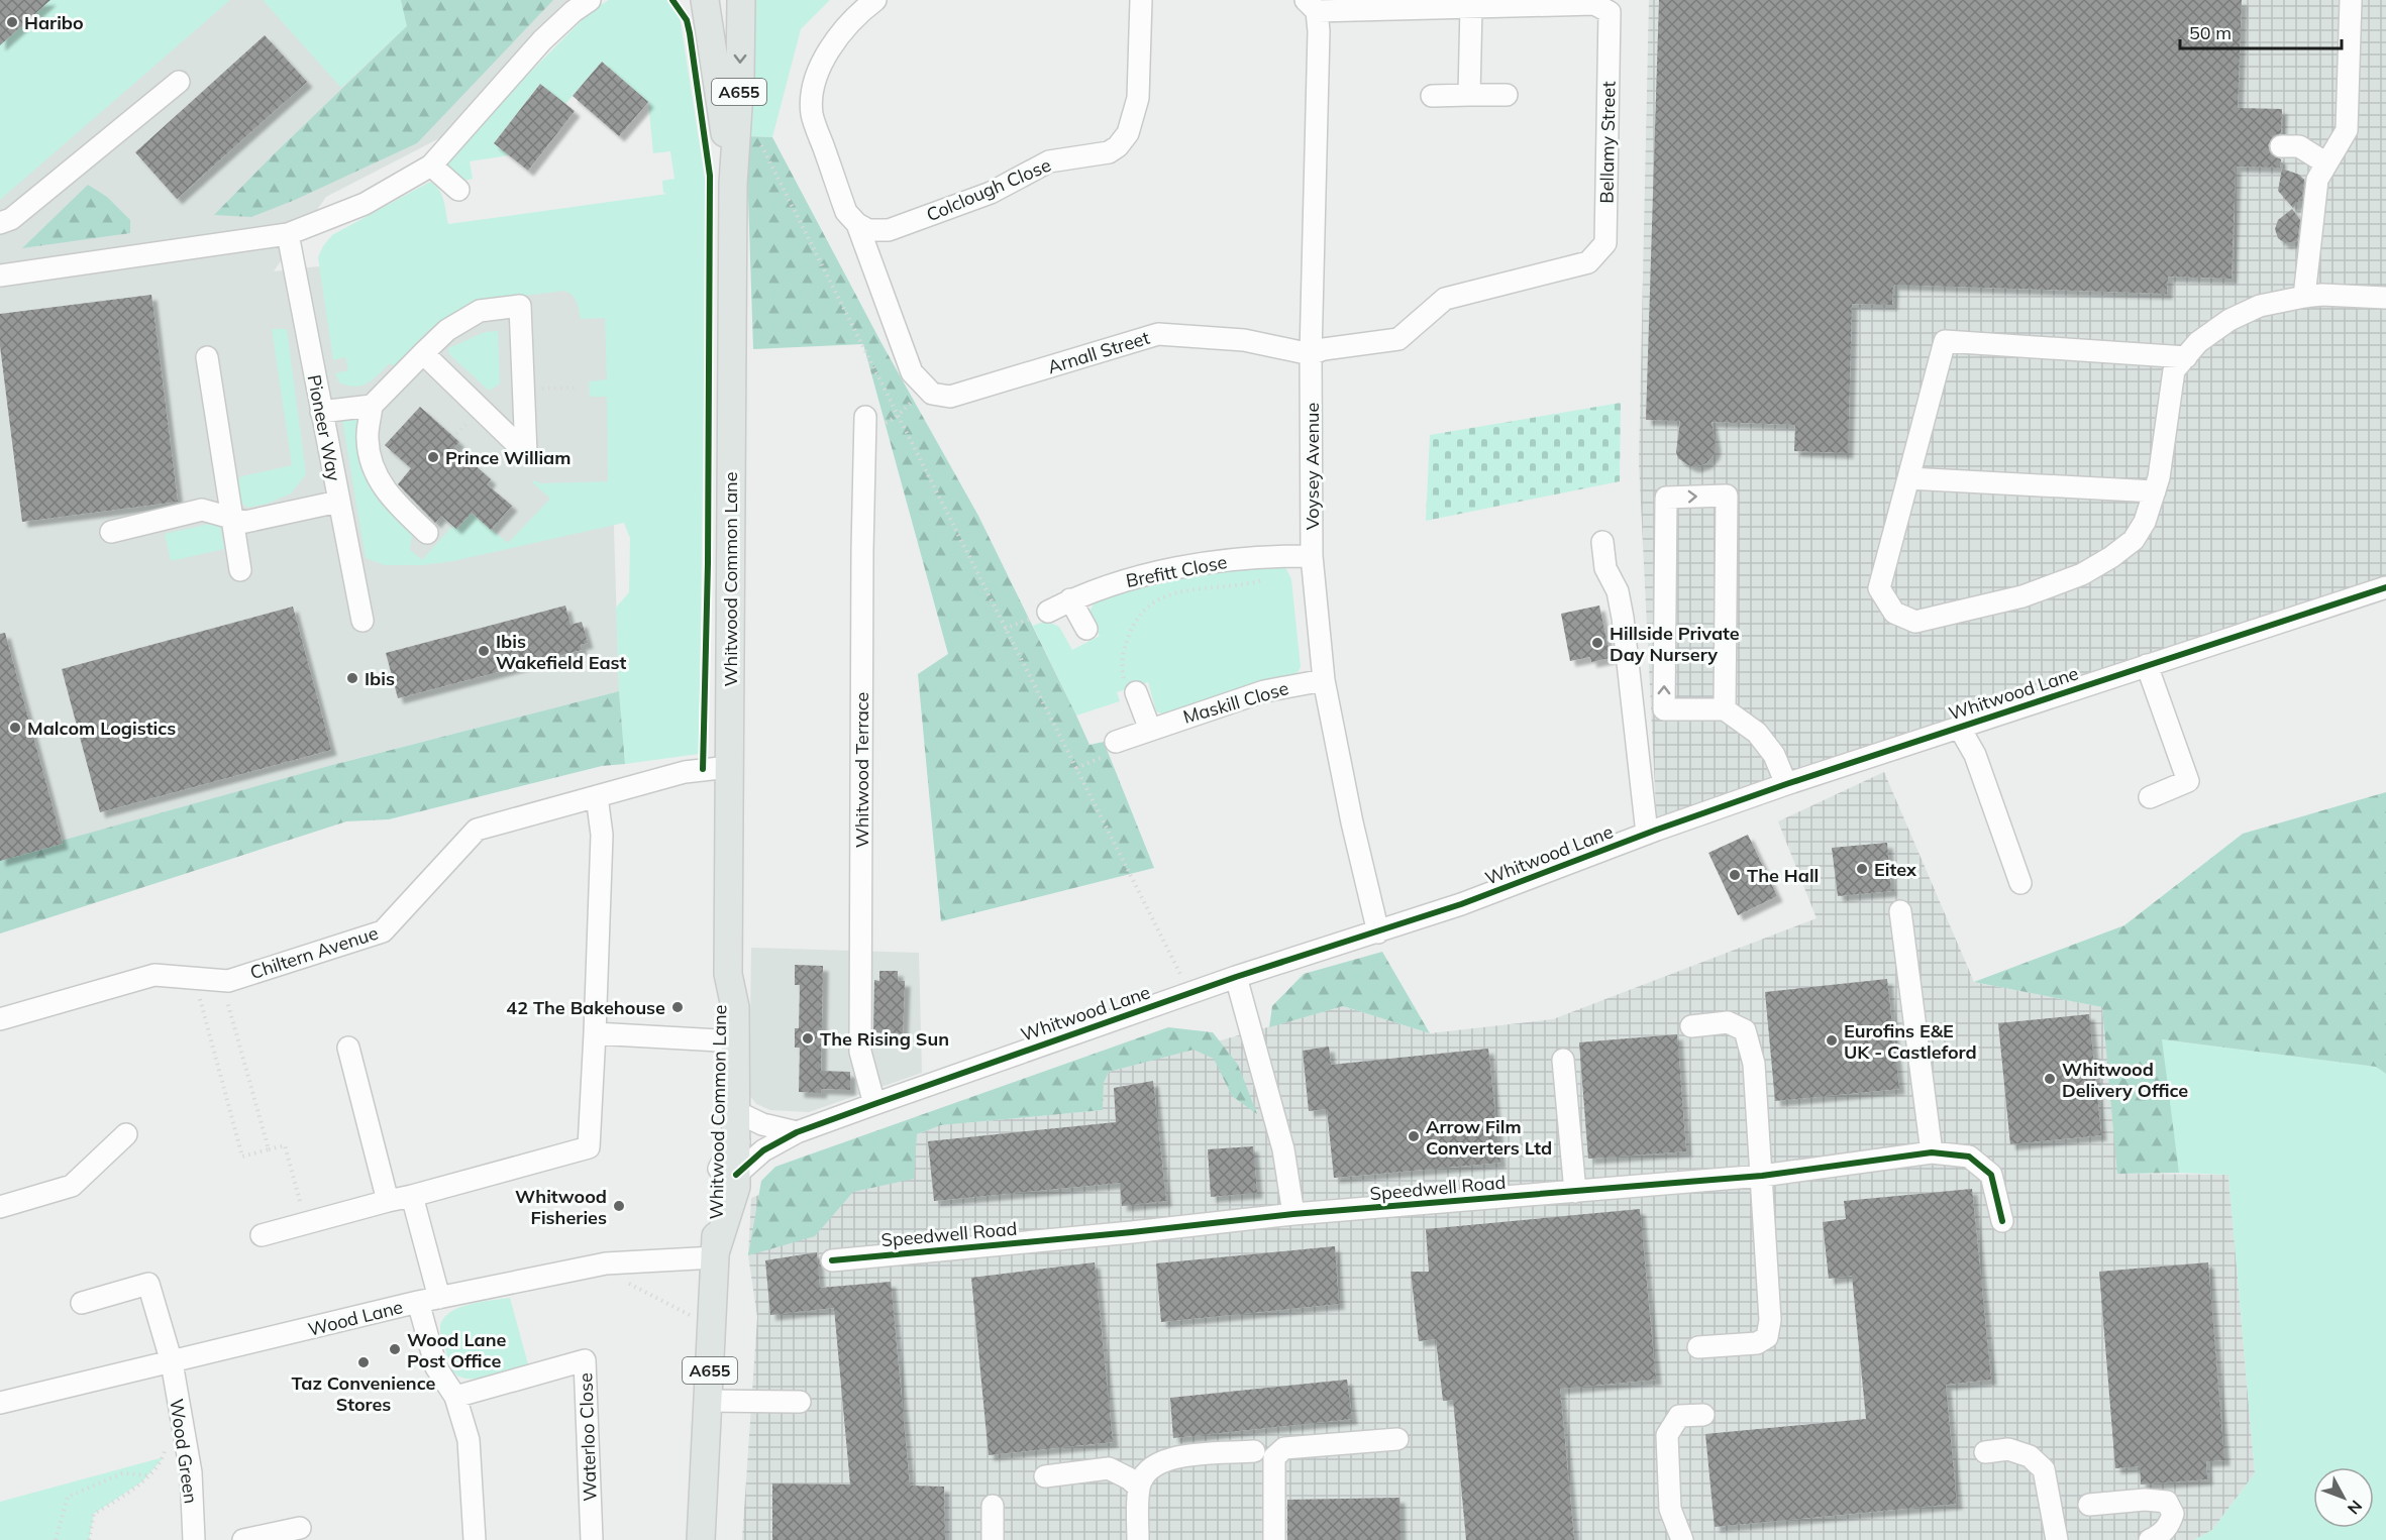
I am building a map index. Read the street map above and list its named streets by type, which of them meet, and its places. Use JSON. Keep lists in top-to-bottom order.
{
  "streets": {
    "main road": ["A655", "Whitwood Common Lane"],
    "street": [
      "Bellamy Street",
      "Colclough Close",
      "Arnall Street",
      "Pioneer Way",
      "Voysey Avenue",
      "Brefitt Close",
      "Whitwood Lane",
      "Maskill Close",
      "Whitwood Terrace",
      "Chiltern Avenue",
      "Speedwell Road",
      "Wood Lane",
      "Waterloo Close",
      "Wood Green"
    ]
  },
  "crossings": [
    ["Bellamy Street", "Arnall Street"],
    ["Bellamy Street", "Voysey Avenue"],
    ["Colclough Close", "Arnall Street"],
    ["Arnall Street", "Voysey Avenue"],
    ["Voysey Avenue", "Brefitt Close"],
    ["Voysey Avenue", "Whitwood Lane"],
    ["Voysey Avenue", "Maskill Close"],
    ["Whitwood Common Lane", "Whitwood Lane"],
    ["Whitwood Common Lane", "Chiltern Avenue"],
    ["Whitwood Common Lane", "Wood Lane"],
    ["Whitwood Lane", "Whitwood Terrace"],
    ["Wood Lane", "Wood Green"]
  ],
  "places": [
    "Haribo",
    "Prince William",
    "Hillside Private Day Nursery",
    "Ibis Wakefield East",
    "Ibis",
    "Malcom Logistics",
    "Eitex",
    "The Hall",
    "42 The Bakehouse",
    "The Rising Sun",
    "Eurofins E&E UK - Castleford",
    "Whitwood Delivery Office",
    "Arrow Film Converters Ltd",
    "Whitwood Fisheries",
    "Wood Lane Post Office",
    "Taz Convenience Stores"
  ],
  "scale_bar": "50 m",
  "north": "bottom right"
}
